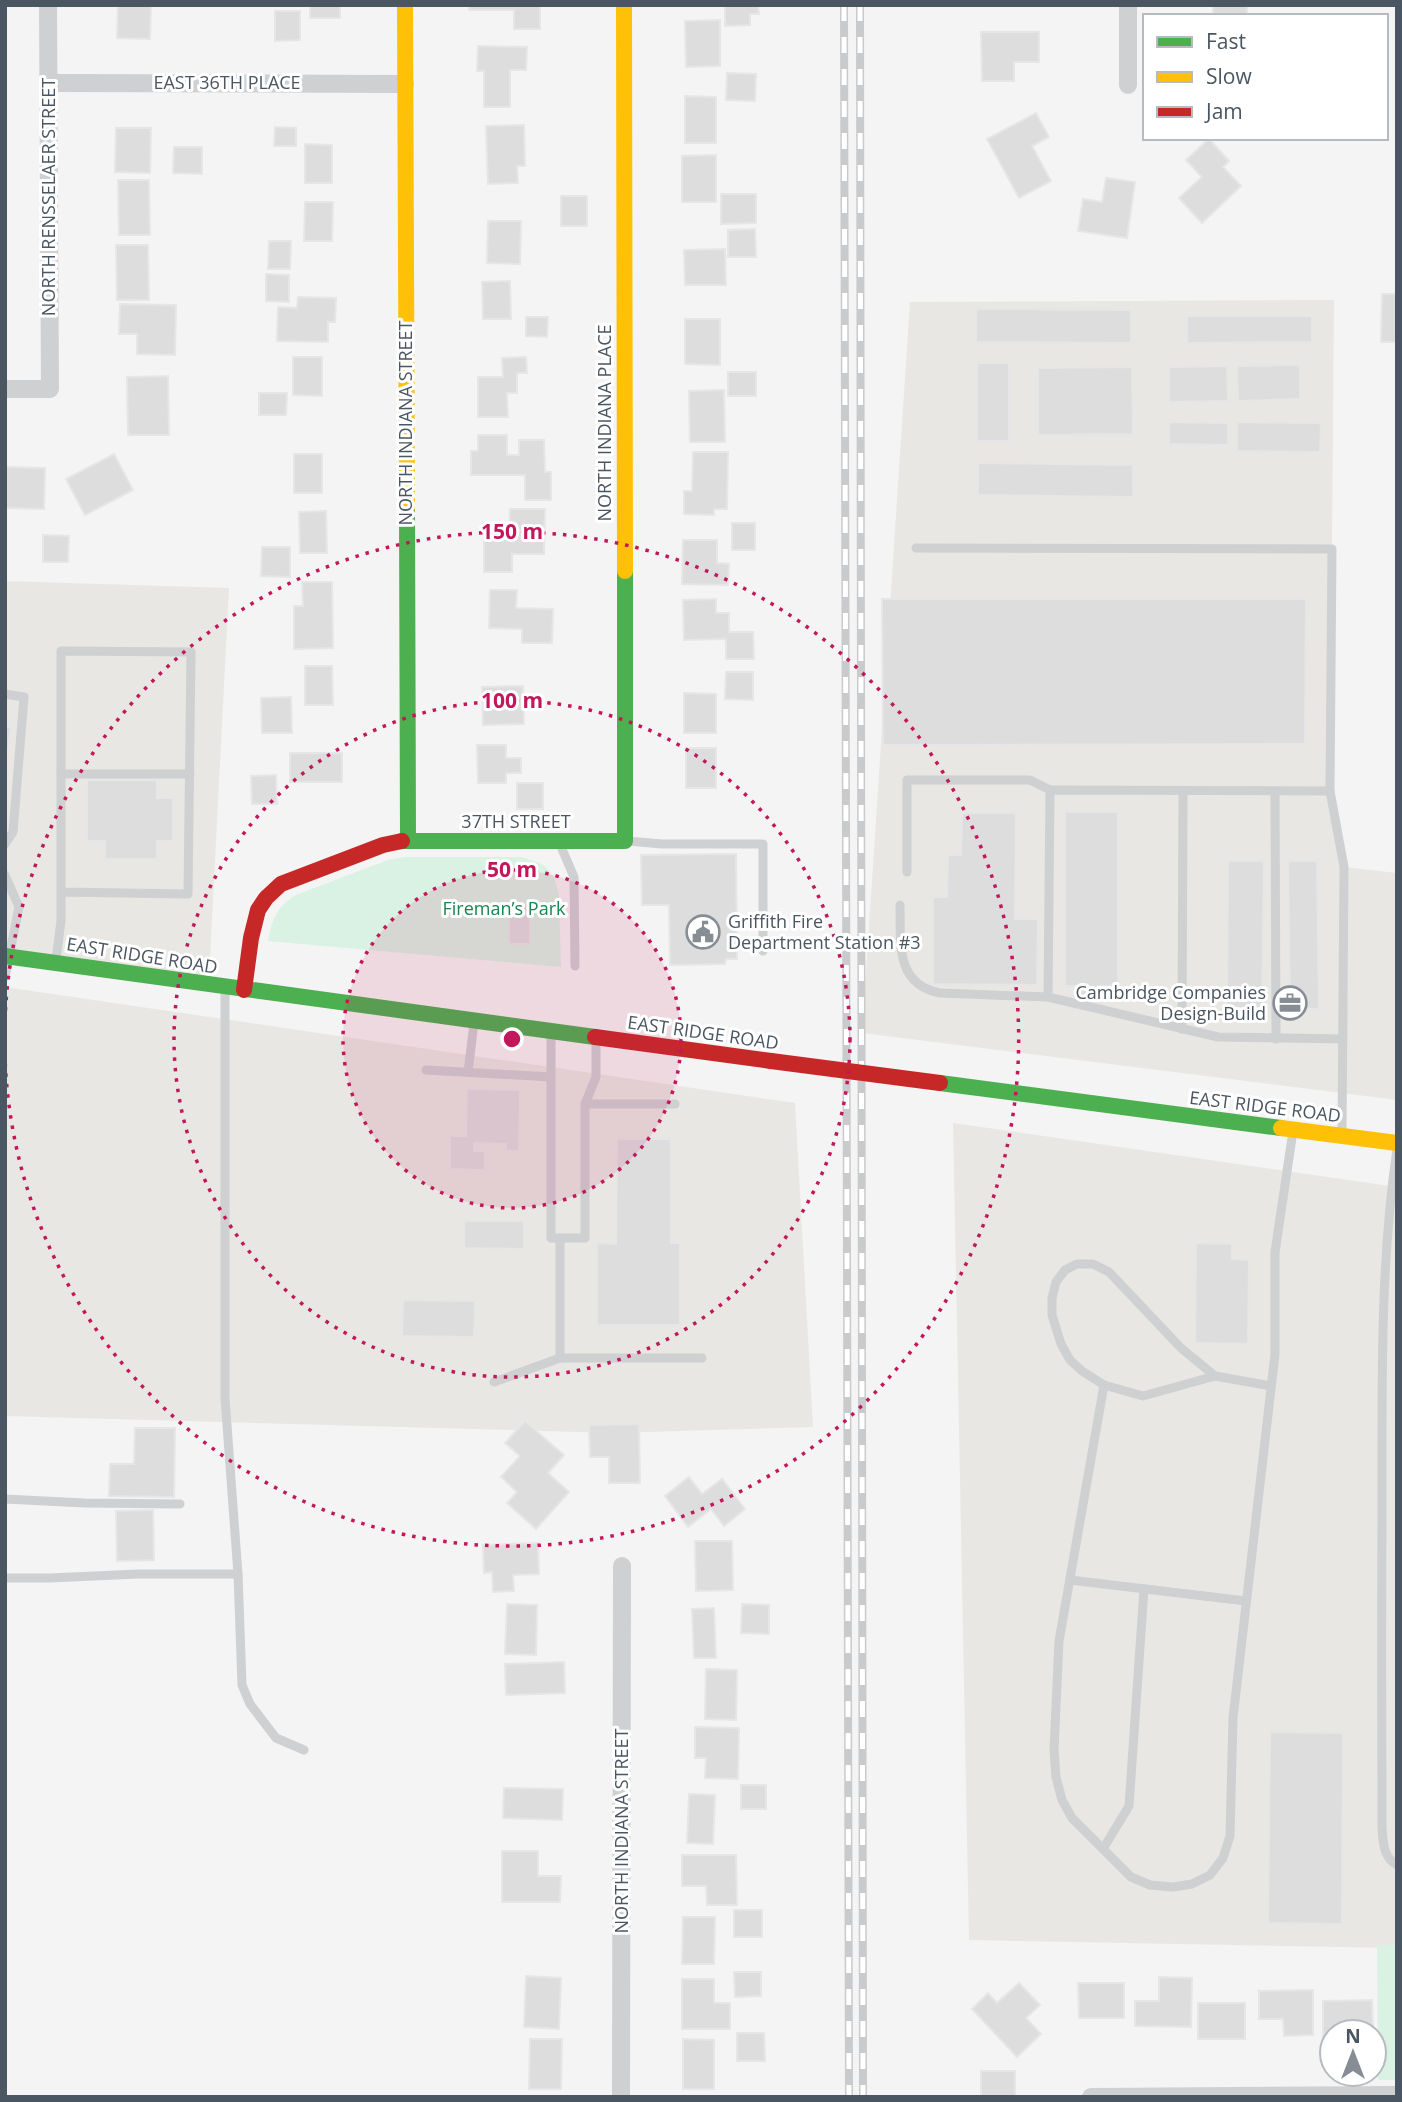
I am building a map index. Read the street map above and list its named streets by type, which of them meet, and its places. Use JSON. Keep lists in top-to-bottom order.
{
  "streets": {
    "street": [
      "EAST 36TH PLACE",
      "NORTH RENSSELAER STREET",
      "NORTH INDIANA STREET",
      "NORTH INDIANA PLACE",
      "37TH STREET",
      "EAST RIDGE ROAD"
    ]
  },
  "crossings": [
    ["EAST 36TH PLACE", "NORTH RENSSELAER STREET"],
    ["EAST 36TH PLACE", "NORTH INDIANA STREET"],
    ["NORTH INDIANA STREET", "37TH STREET"],
    ["NORTH INDIANA PLACE", "37TH STREET"],
    ["37TH STREET", "EAST RIDGE ROAD"]
  ],
  "parks": ["Fireman’s Park"],
  "places": {
    "public building": ["Griffith Fire Department Station #3"],
    "office": ["Cambridge Companies Design-Build"]
  },
  "legend": ["Fast", "Slow", "Jam"],
  "north": "top",
  "rings": ["150 m", "100 m", "50 m"]
}
